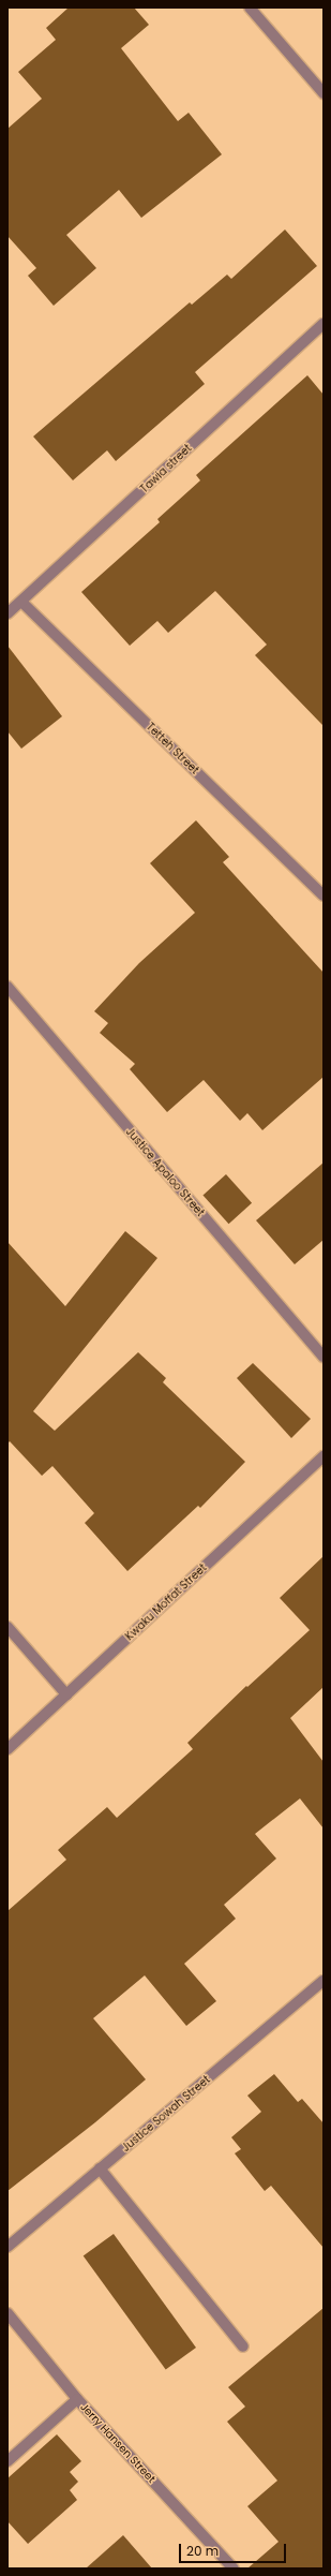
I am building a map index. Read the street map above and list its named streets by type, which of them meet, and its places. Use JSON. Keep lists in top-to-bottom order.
{
  "streets": {
    "street": [
      "Tawia street",
      "Tetteh Street",
      "Justice Apaloo Street",
      "Kwaku Moffat Street",
      "Justice Sowah Street",
      "Jerry Hansen Street"
    ]
  },
  "crossings": [
    ["Tawia street", "Tetteh Street"]
  ],
  "scale_bar": "20 m"
}
